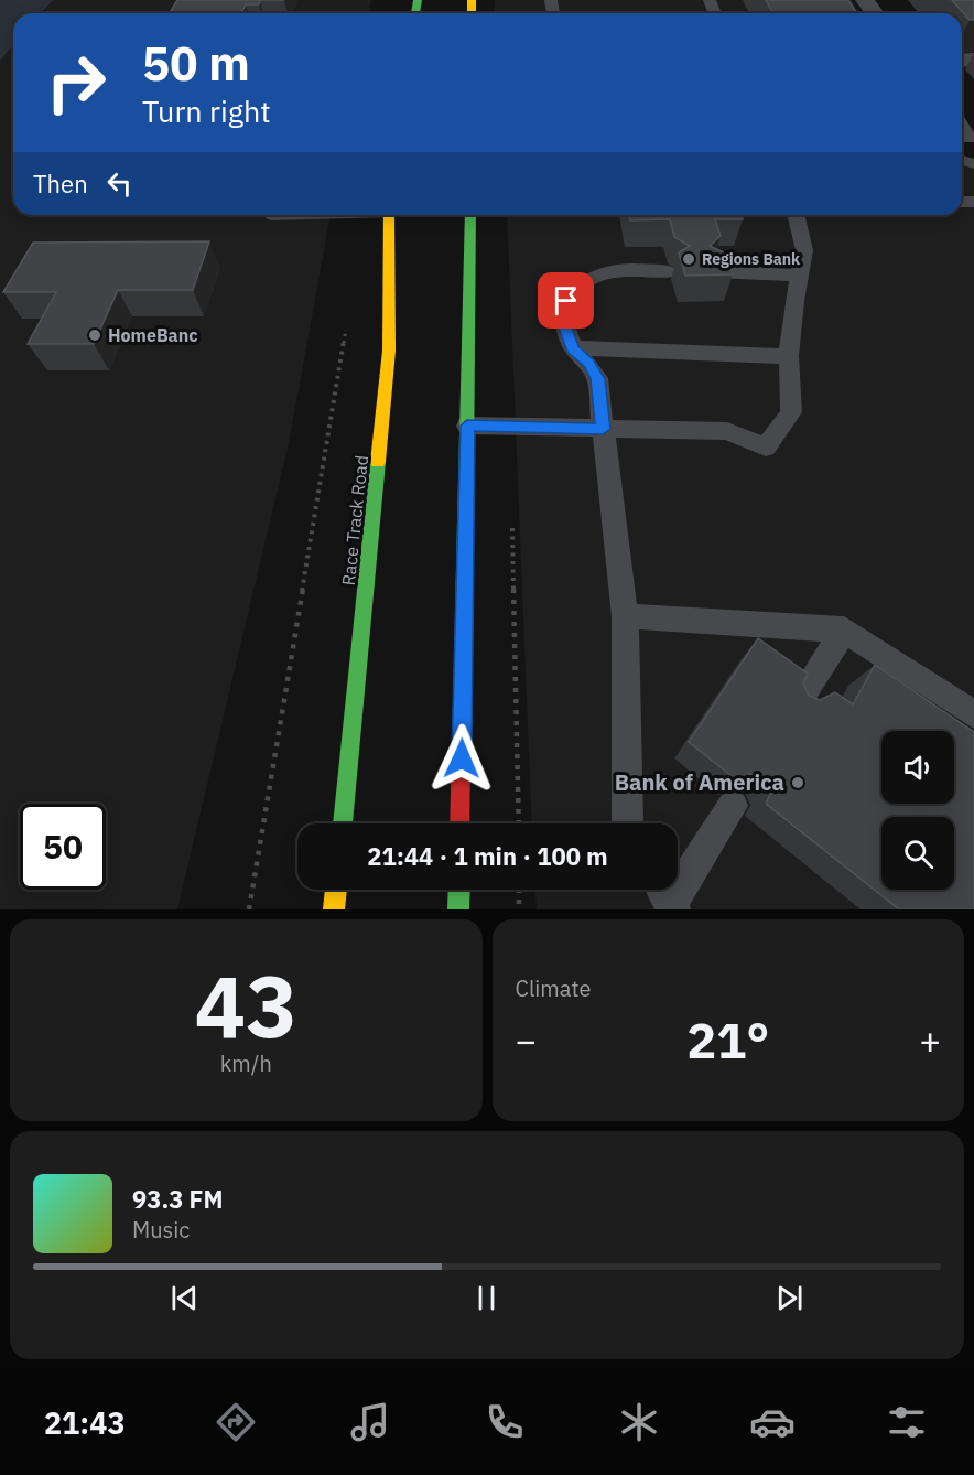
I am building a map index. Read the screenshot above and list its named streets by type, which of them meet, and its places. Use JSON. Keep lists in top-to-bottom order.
{
  "streets": {
    "main road": ["Race Track Road"]
  },
  "places": ["Regions Bank", "HomeBanc", "Bank of America"],
  "page": {
    "turn": ["50 m", "Turn right"],
    "then": "Then",
    "limit": "50",
    "trip": "21:44 · 1 min · 100 m",
    "tile": [
      ["43", "km/h"],
      "Climate"
    ],
    "heat": ["−", "21°", "+"],
    "song": ["93.3 FM", "Music"],
    "tabs": "21:43"
  }
}
